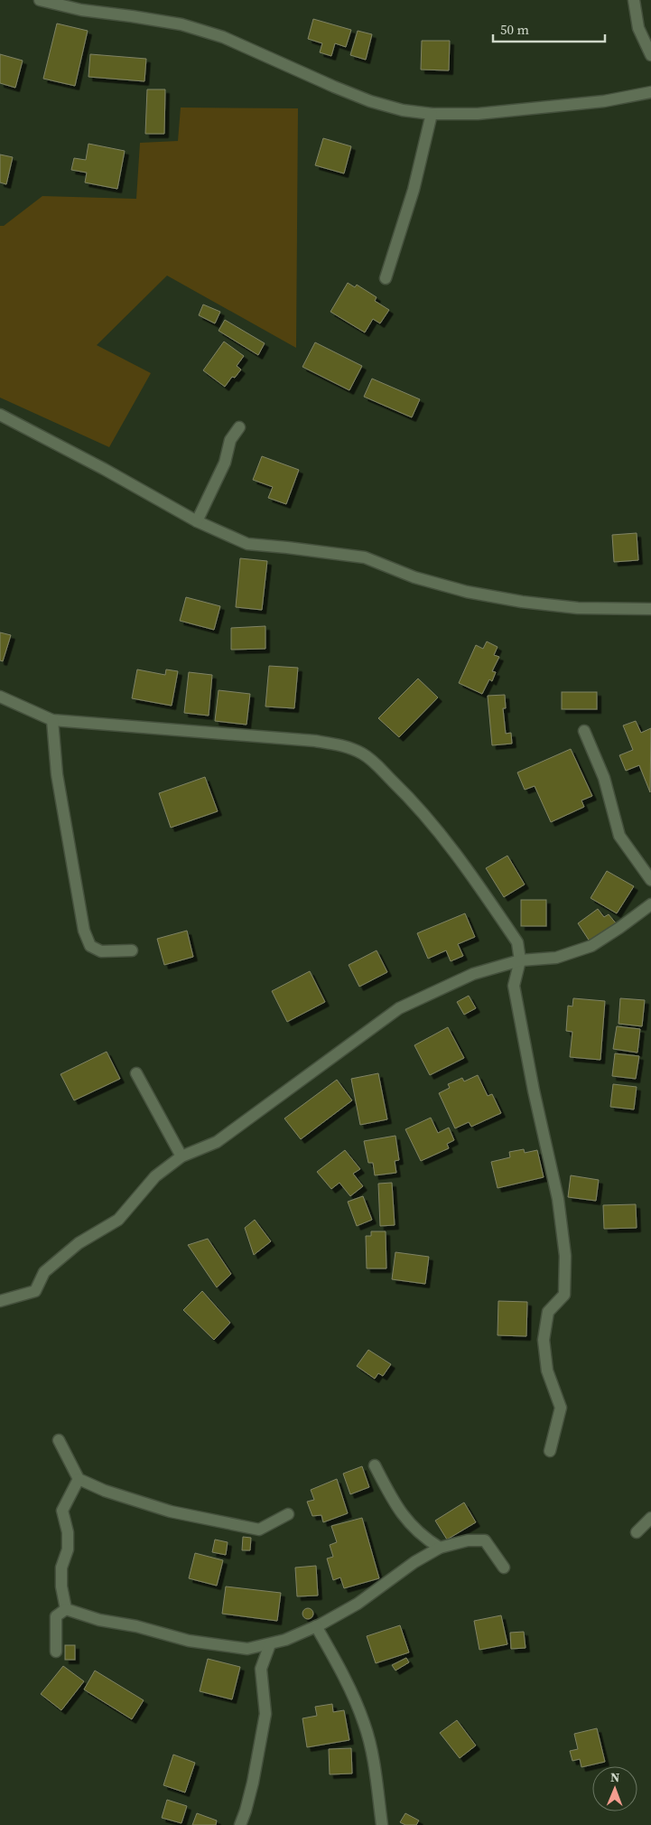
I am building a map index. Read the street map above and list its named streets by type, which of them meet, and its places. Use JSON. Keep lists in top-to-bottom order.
{
  "scale_bar": "50 m",
  "north": "top"
}
